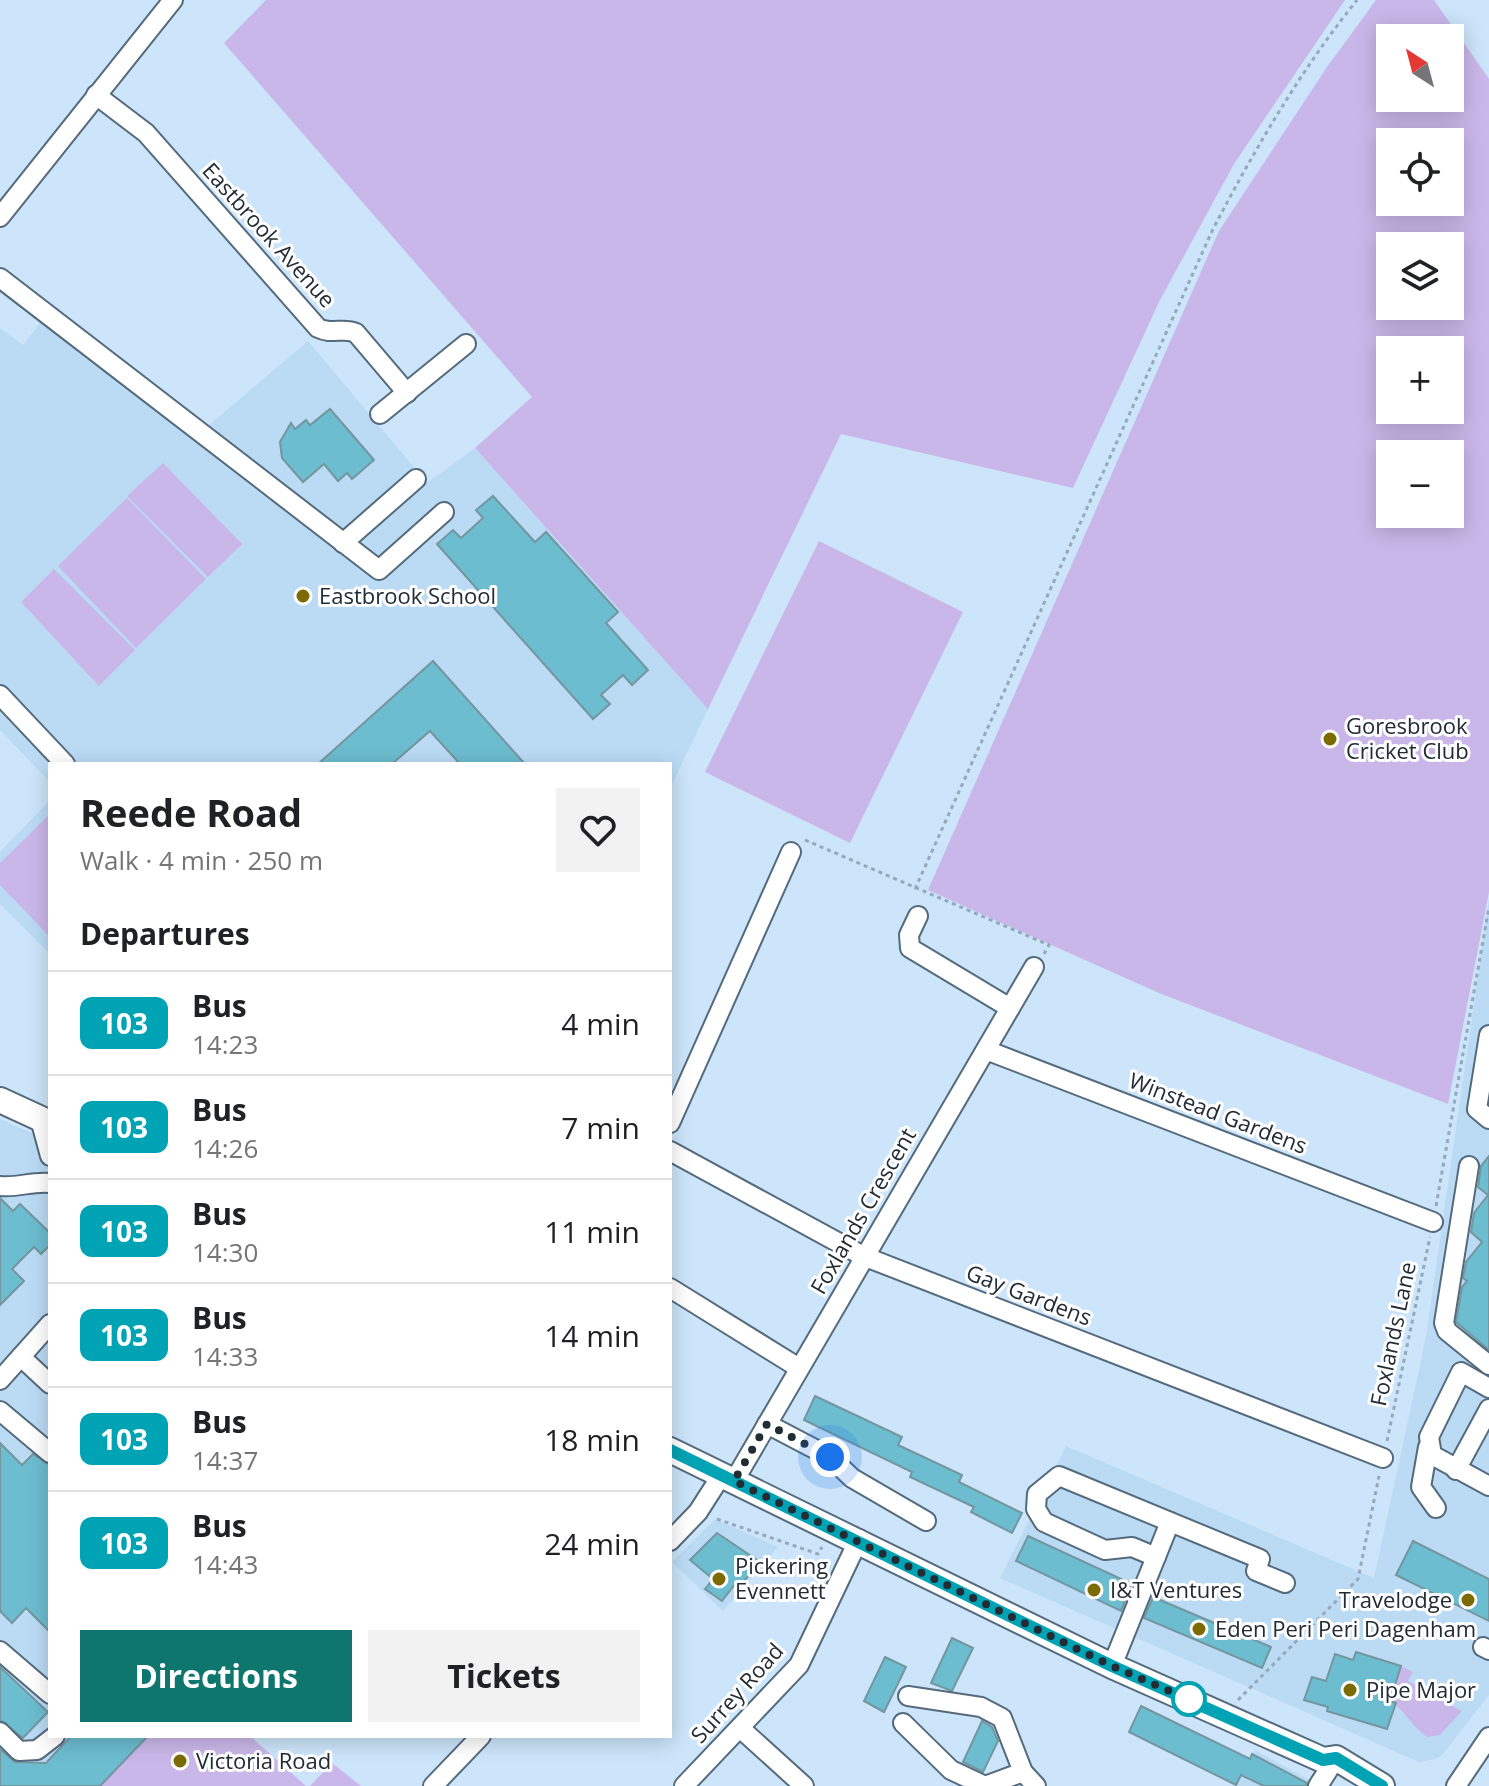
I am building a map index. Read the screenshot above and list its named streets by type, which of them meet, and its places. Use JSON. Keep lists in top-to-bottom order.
{
  "streets": {
    "street": [
      "Eastbrook Avenue",
      "Winstead Gardens",
      "Foxlands Crescent",
      "Gay Gardens",
      "Surrey Road"
    ],
    "path": ["Foxlands Lane"]
  },
  "crossings": [
    ["Winstead Gardens", "Foxlands Crescent"],
    ["Winstead Gardens", "Foxlands Lane"],
    ["Foxlands Crescent", "Gay Gardens"],
    ["Gay Gardens", "Foxlands Lane"]
  ],
  "places": [
    "Eastbrook School",
    "Goresbrook Cricket Club",
    "Pickering Evennett",
    "I&T Ventures",
    "Travelodge",
    "Eden Peri Peri Dagenham",
    "Pipe Major",
    "Victoria Road"
  ],
  "lines": ["bus line 103"],
  "north": "top left",
  "page": {
    "map_buttons": ["+", "−"],
    "heading": [
      ["Reede Road", "Walk · 4 min · 250 m"],
      "Departures"
    ],
    "list": [
      {
        "mark": "103",
        "name": "Bus",
        "note": "14:23",
        "value": "4 min"
      },
      {
        "mark": "103",
        "name": "Bus",
        "note": "14:26",
        "value": "7 min"
      },
      {
        "mark": "103",
        "name": "Bus",
        "note": "14:30",
        "value": "11 min"
      },
      {
        "mark": "103",
        "name": "Bus",
        "note": "14:33",
        "value": "14 min"
      },
      {
        "mark": "103",
        "name": "Bus",
        "note": "14:37",
        "value": "18 min"
      },
      {
        "mark": "103",
        "name": "Bus",
        "note": "14:43",
        "value": "24 min"
      }
    ],
    "buttons": ["Directions", "Tickets"]
  }
}
